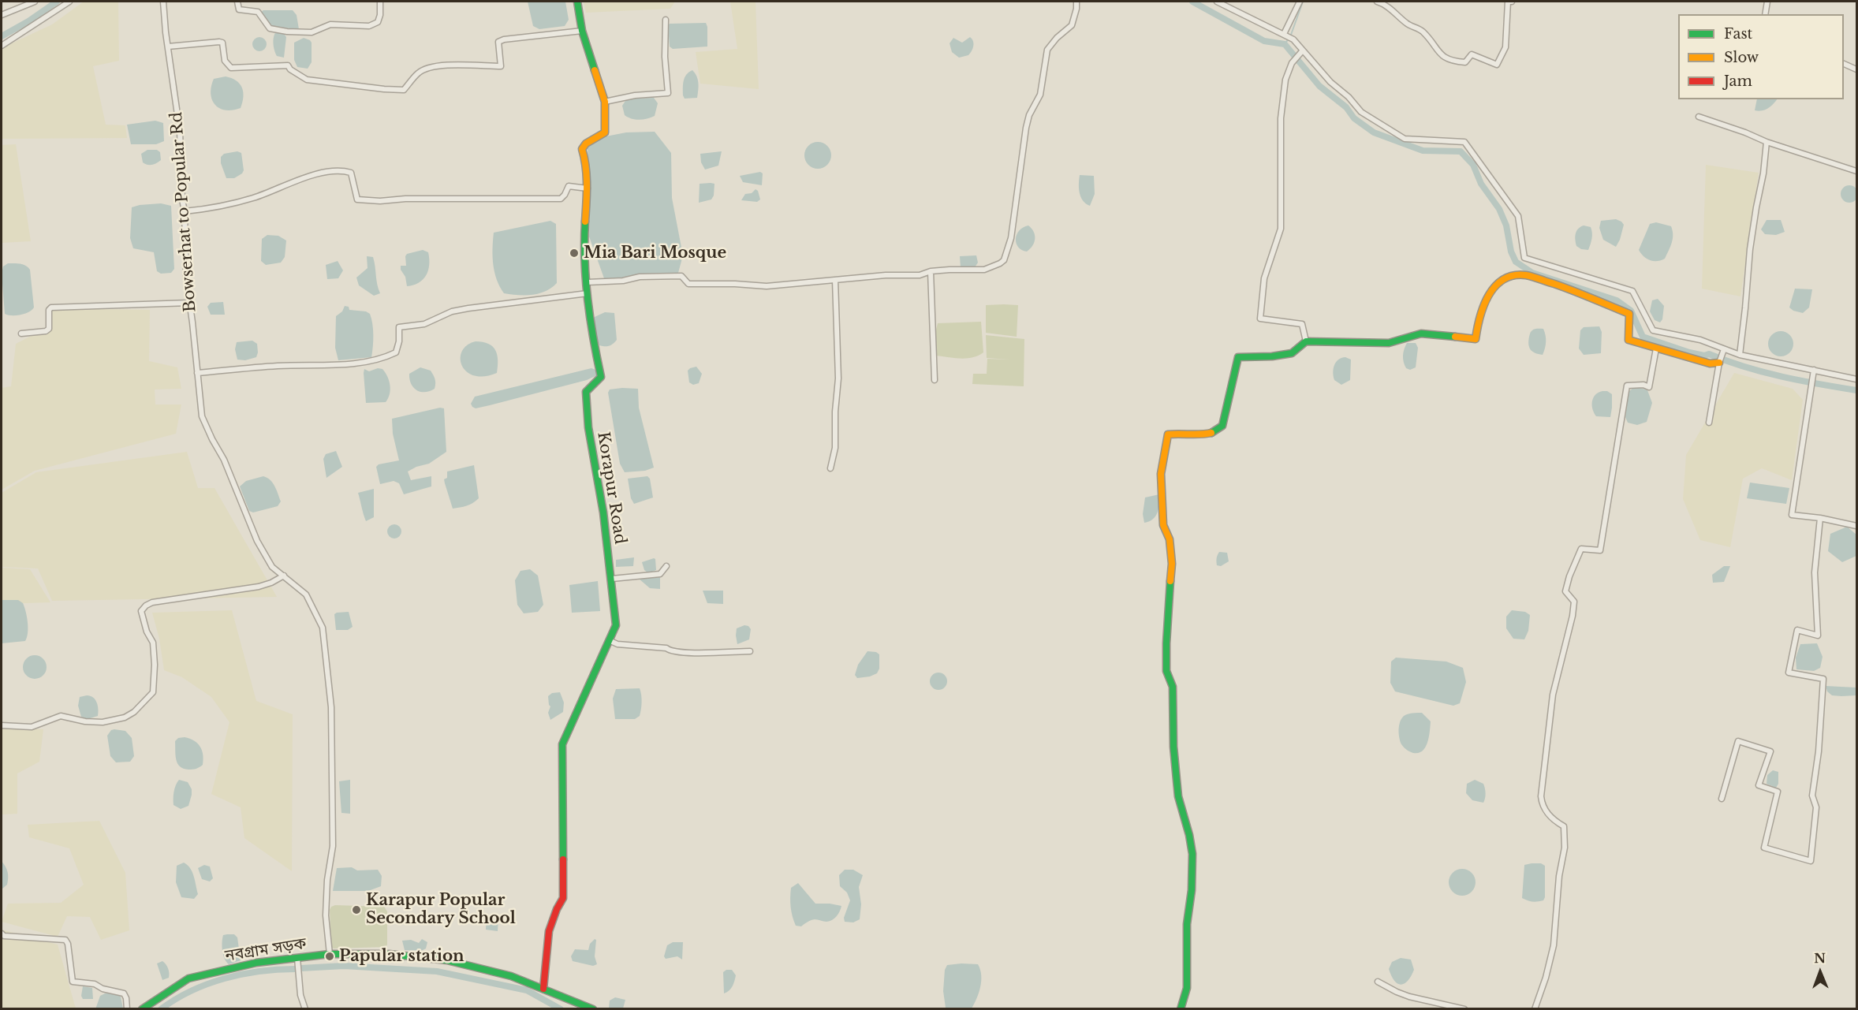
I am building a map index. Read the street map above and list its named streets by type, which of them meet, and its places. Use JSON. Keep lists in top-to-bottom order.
{
  "streets": {
    "street": ["Bowserhat to Popular Rd", "Korapur Road", "নবগ্রাম সড়ক"]
  },
  "crossings": [
    ["Bowserhat to Popular Rd", "নবগ্রাম সড়ক"],
    ["Korapur Road", "নবগ্রাম সড়ক"]
  ],
  "places": ["Mia Bari Mosque", "Karapur Popular Secondary School", "Papular station"],
  "legend": ["Fast", "Slow", "Jam"],
  "north": "top"
}
